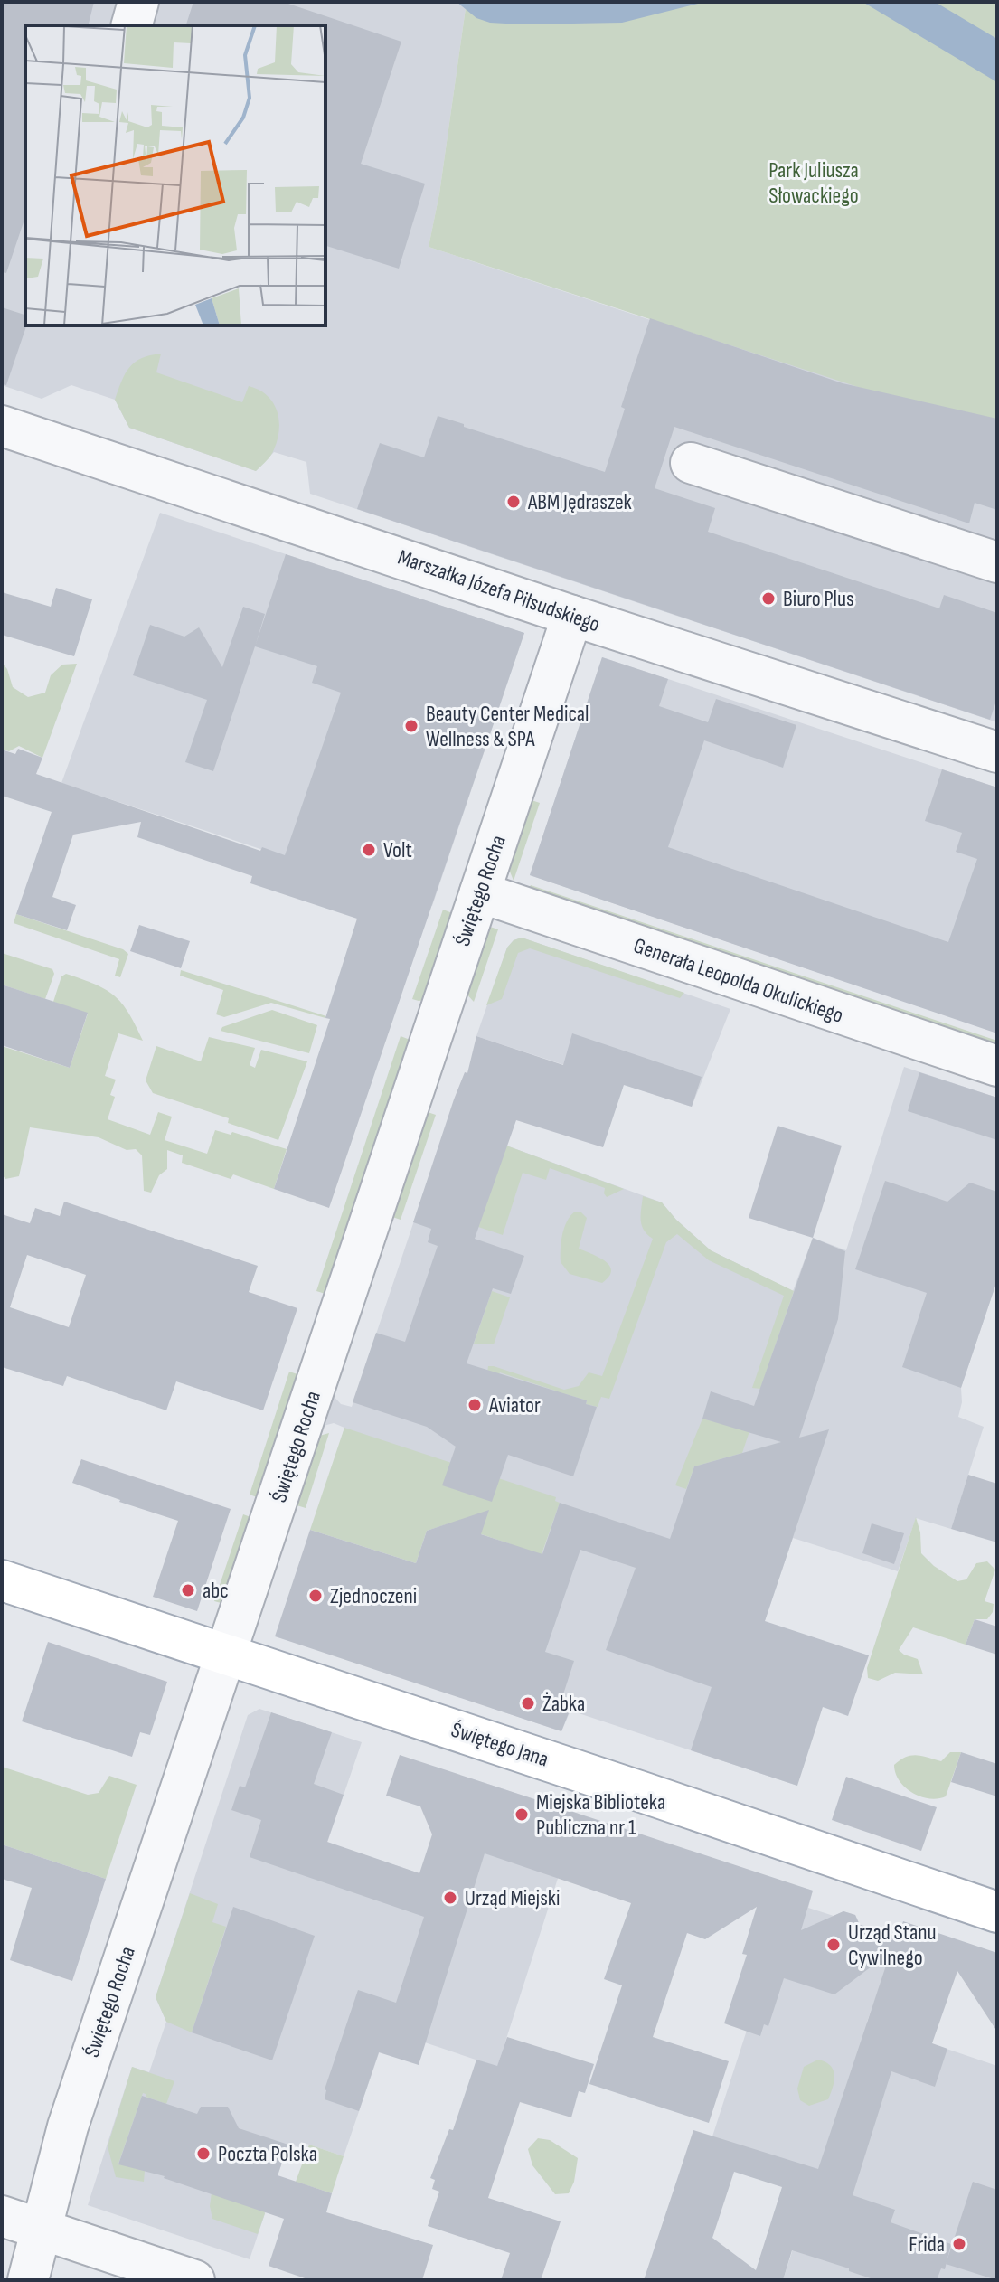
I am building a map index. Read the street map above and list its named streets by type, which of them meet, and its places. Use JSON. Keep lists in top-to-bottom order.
{
  "streets": {
    "main road": ["Świętego Jana"],
    "street": ["Marszałka Józefa Piłsudskiego", "Świętego Rocha", "Generała Leopolda Okulickiego"]
  },
  "crossings": [
    ["Marszałka Józefa Piłsudskiego", "Świętego Rocha"],
    ["Świętego Rocha", "Generała Leopolda Okulickiego"],
    ["Świętego Rocha", "Świętego Jana"]
  ],
  "parks": ["Park Juliusza Słowackiego"],
  "places": [
    "ABM Jędraszek",
    "Biuro Plus",
    "Beauty Center Medical Wellness & SPA",
    "Volt",
    "Aviator",
    "abc",
    "Zjednoczeni",
    "Żabka",
    "Miejska Biblioteka Publiczna nr 1",
    "Urząd Miejski",
    "Urząd Stanu Cywilnego",
    "Poczta Polska",
    "Frida"
  ]
}
